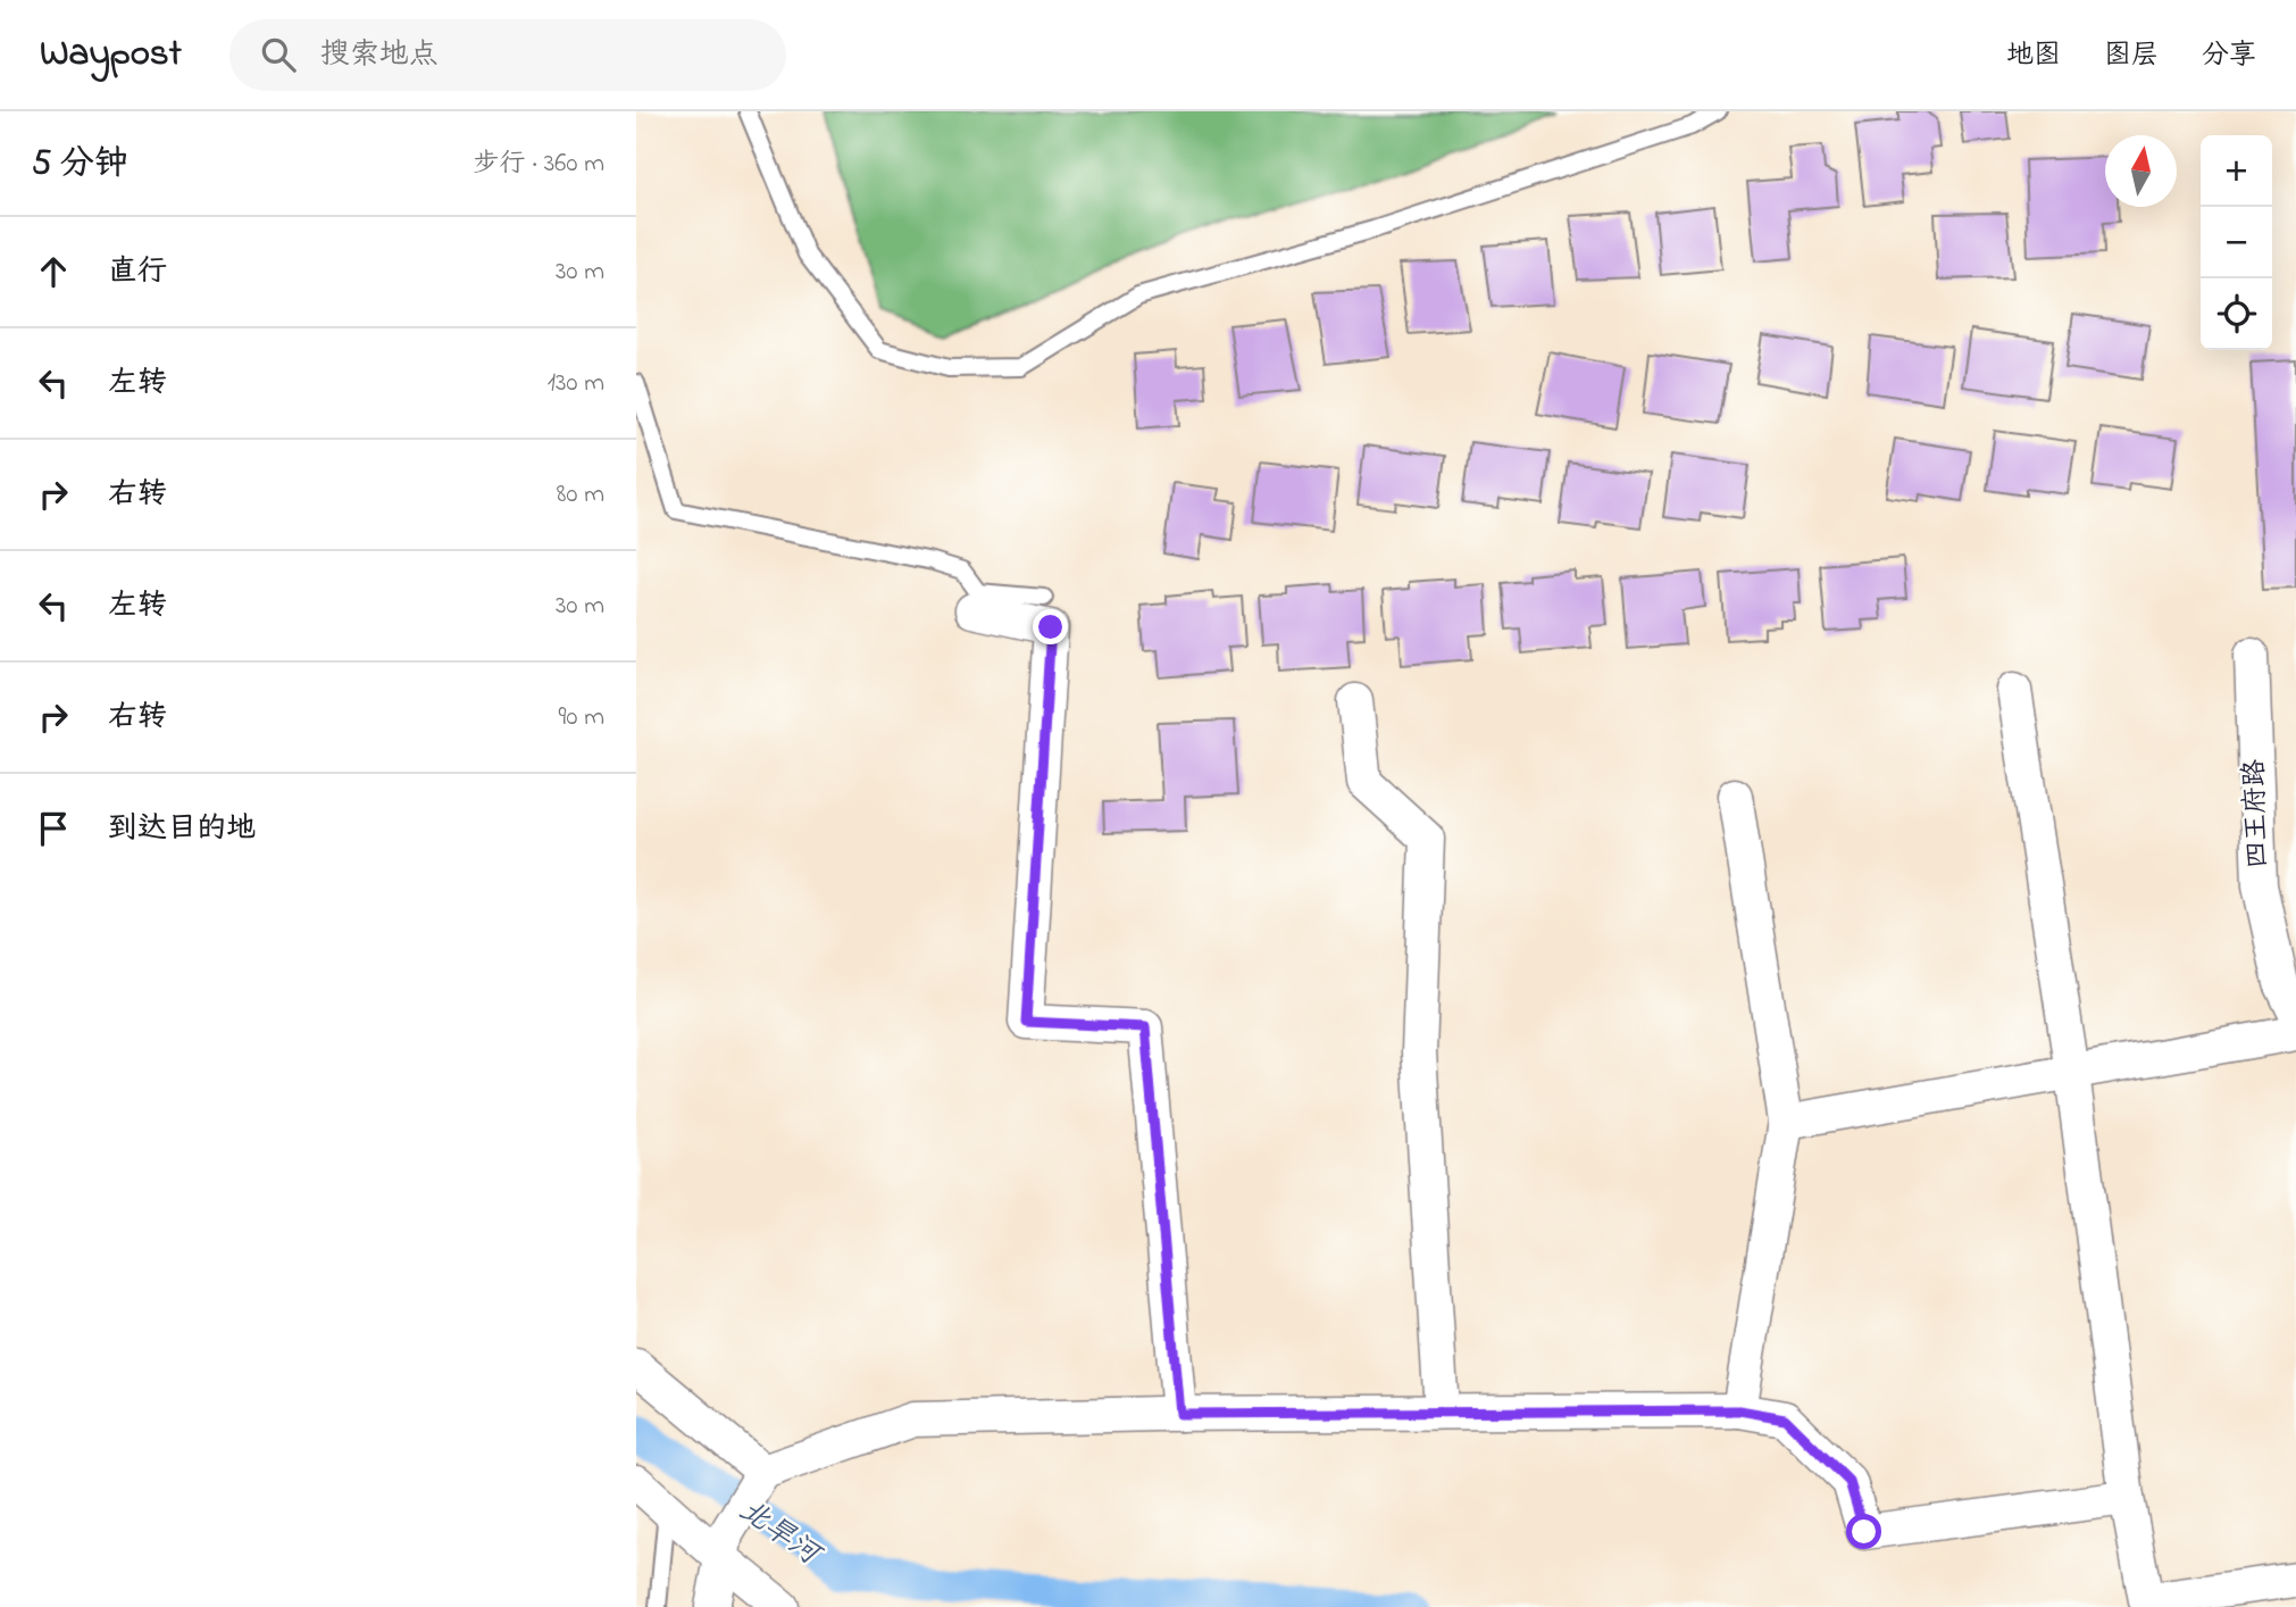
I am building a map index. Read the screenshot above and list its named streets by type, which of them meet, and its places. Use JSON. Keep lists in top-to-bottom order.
{
  "streets": {
    "street": ["四王府路"]
  },
  "water": ["北旱河"],
  "north": "top",
  "page": {
    "header": "Waypost",
    "search": "搜索地点",
    "nav": ["地图", "图层", "分享"],
    "heading": ["5 分钟", "步行 · 360 m"],
    "map_buttons": ["+", "−"],
    "list": [
      ["直行", "30 m"],
      ["左转", "130 m"],
      ["右转", "80 m"],
      ["左转", "30 m"],
      ["右转", "90 m"],
      "到达目的地"
    ]
  }
}
